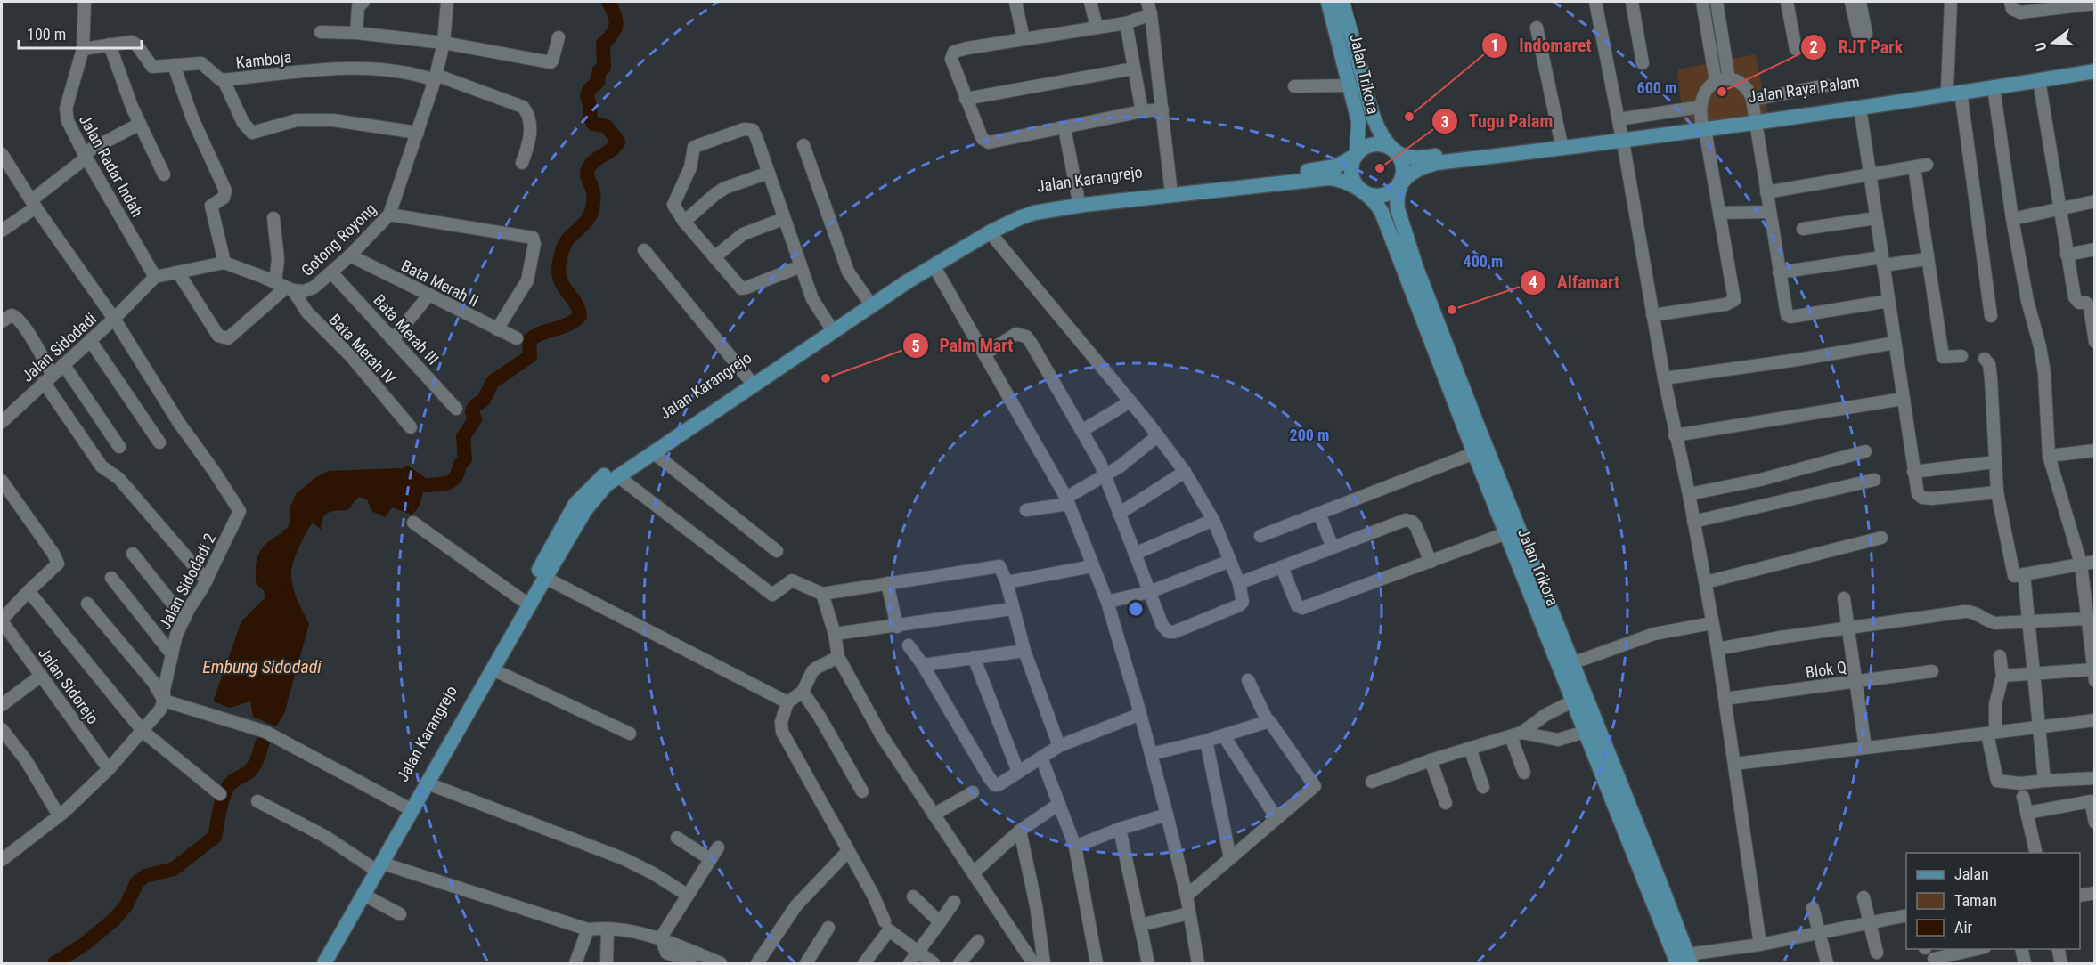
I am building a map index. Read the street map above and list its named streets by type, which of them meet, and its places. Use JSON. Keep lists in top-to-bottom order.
{
  "streets": {
    "main road": ["Jalan Trikora", "Jalan Raya Palam", "Jalan Karangrejo"],
    "street": [
      "Kamboja",
      "Jalan Radar Indah",
      "Gotong Royong",
      "Bata Merah II",
      "Bata Merah III",
      "Jalan Sidodadi",
      "Bata Merah IV",
      "Jalan Sidodadi 2",
      "Blok Q",
      "Jalan Sidorejo"
    ]
  },
  "crossings": [
    ["Kamboja", "Jalan Radar Indah"],
    ["Kamboja", "Gotong Royong"],
    ["Jalan Trikora", "Jalan Raya Palam"],
    ["Jalan Trikora", "Jalan Karangrejo"],
    ["Jalan Raya Palam", "Jalan Karangrejo"],
    ["Gotong Royong", "Bata Merah II"],
    ["Gotong Royong", "Bata Merah III"],
    ["Gotong Royong", "Bata Merah IV"],
    ["Jalan Sidodadi", "Jalan Sidodadi 2"],
    ["Jalan Sidodadi 2", "Jalan Sidorejo"]
  ],
  "water": ["Embung Sidodadi"],
  "places": [
    "RJT Park",
    "Indomaret",
    "Tugu Palam",
    "Alfamart",
    "Palm Mart"
  ],
  "legend": ["Jalan", "Taman", "Air"],
  "scale_bar": "100 m",
  "north": "left",
  "rings": ["600 m", "400 m", "200 m"]
}
